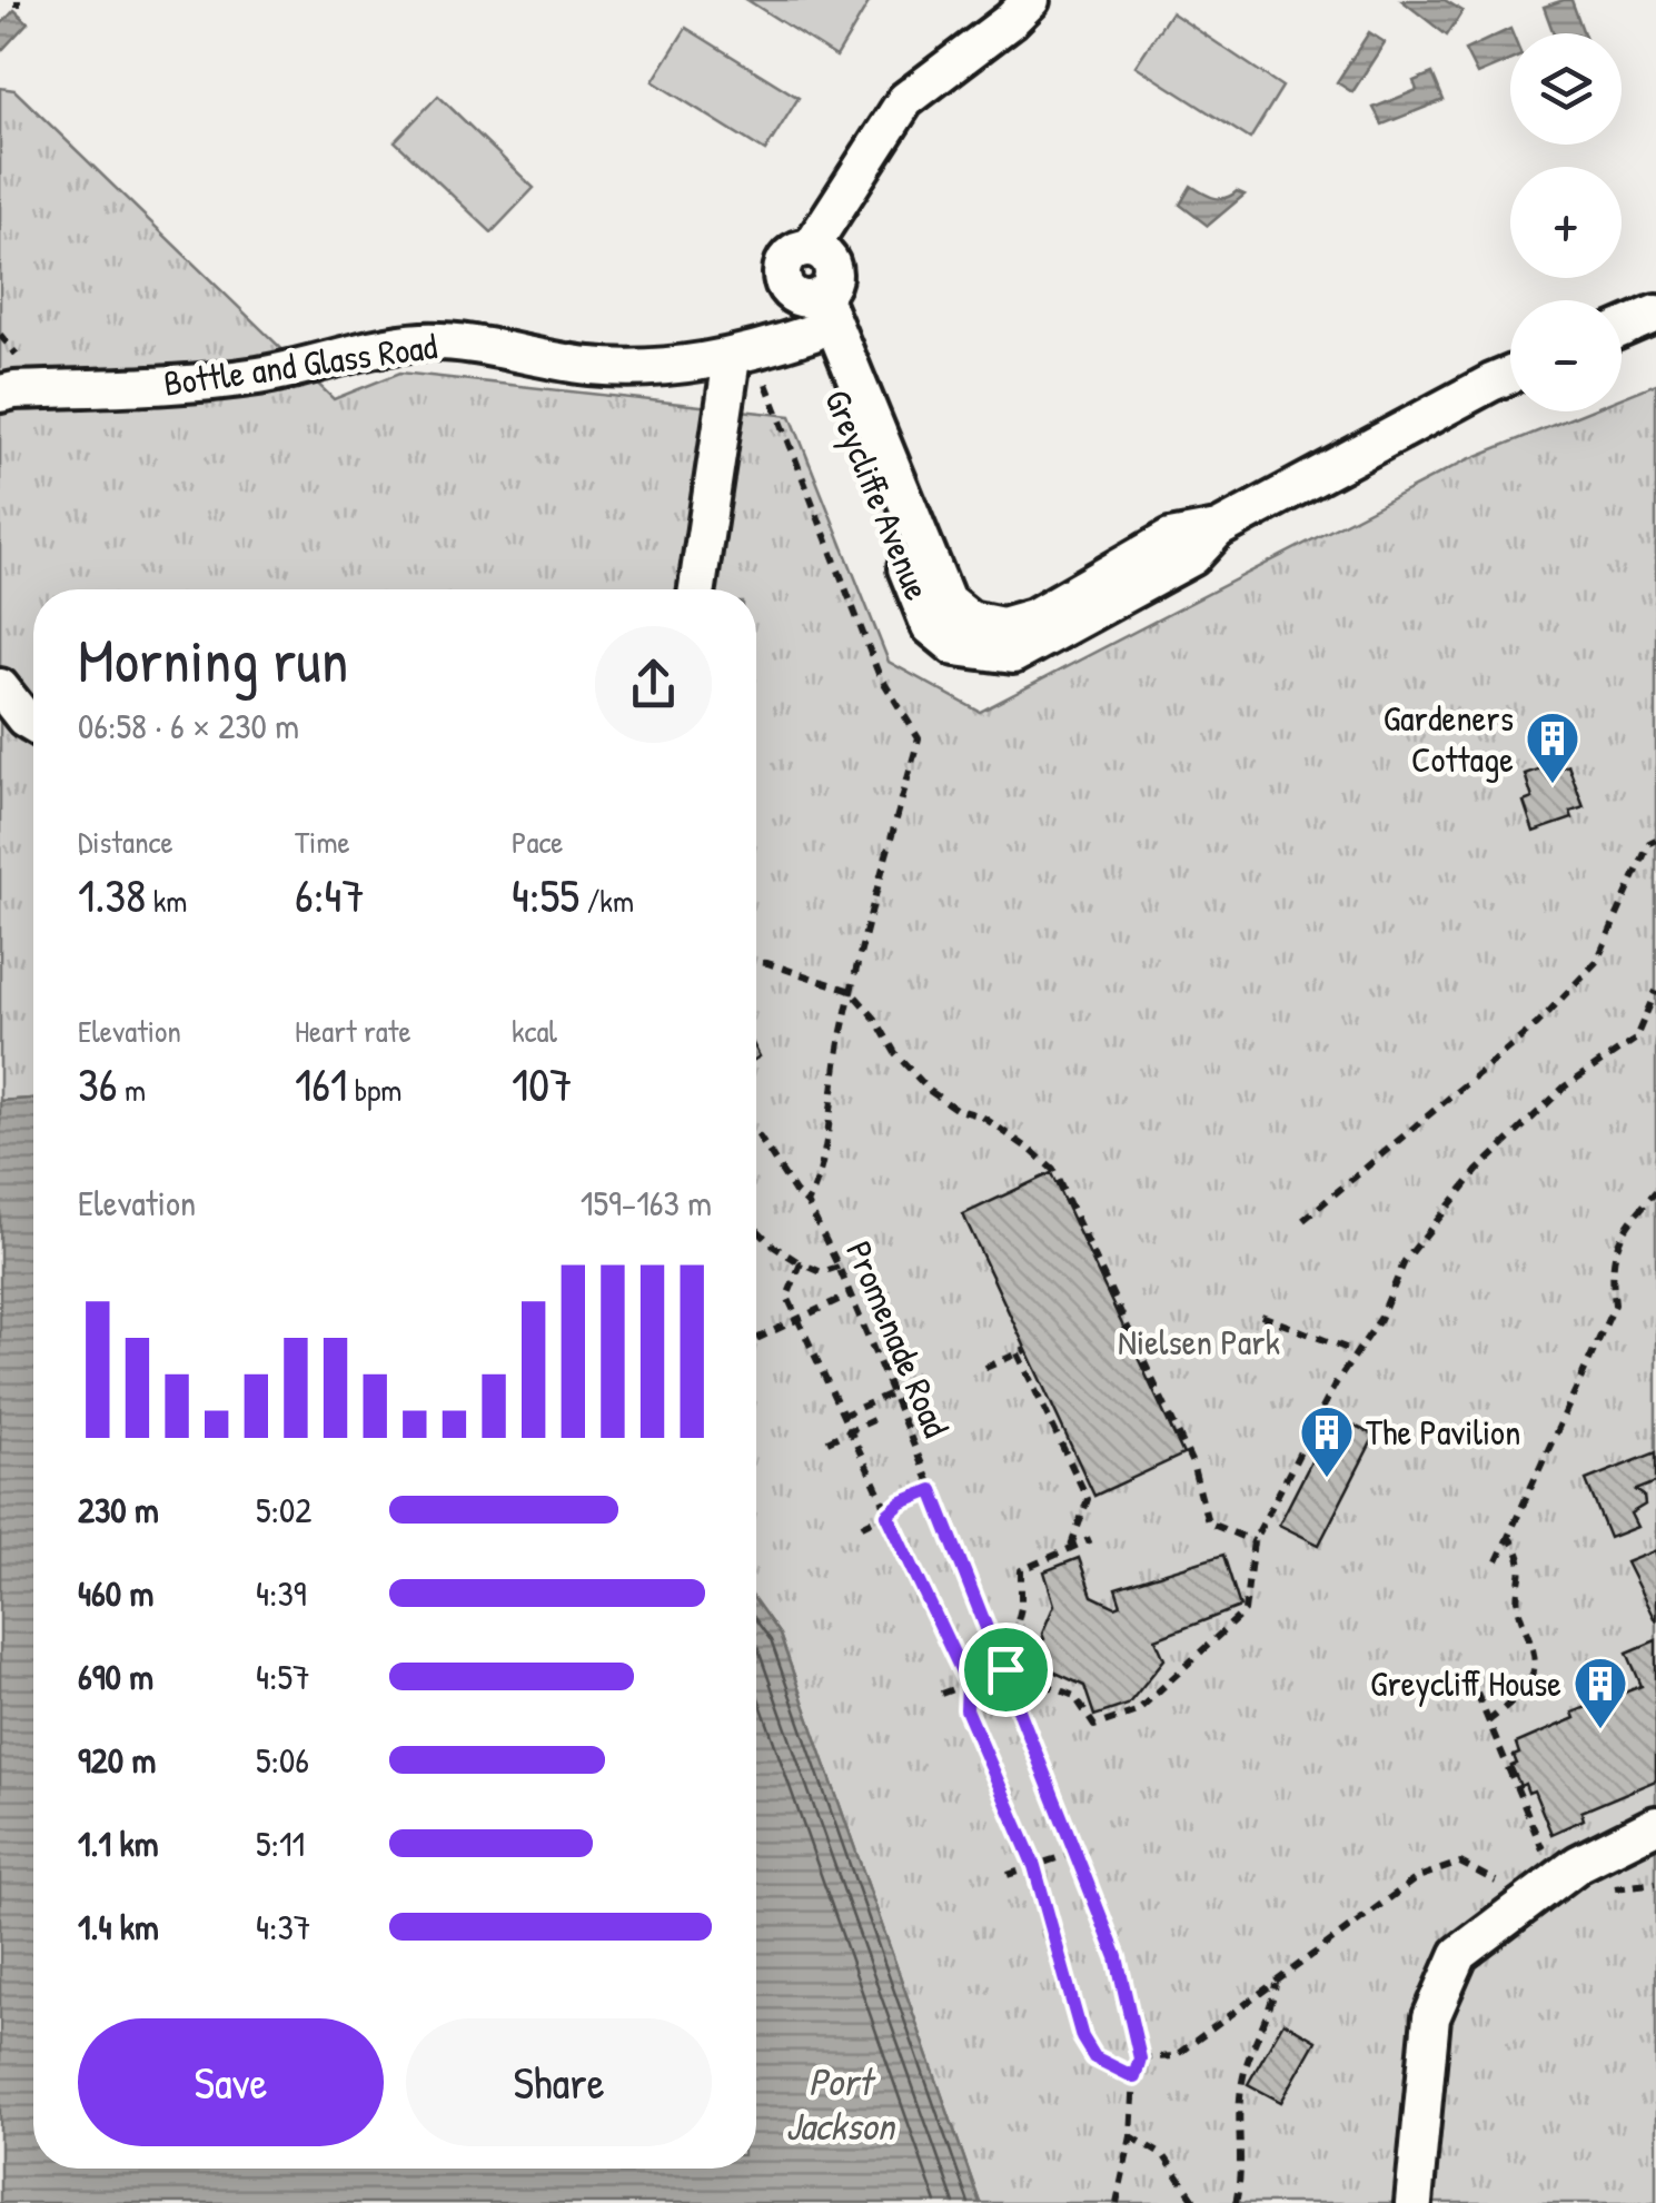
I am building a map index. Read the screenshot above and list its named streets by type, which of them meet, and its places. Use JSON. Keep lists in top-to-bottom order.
{
  "streets": {
    "street": ["Bottle and Glass Road", "Greycliffe Avenue"],
    "path": ["Promenade Road"]
  },
  "crossings": [
    ["Bottle and Glass Road", "Greycliffe Avenue"]
  ],
  "water": ["Port Jackson"],
  "parks": ["Nielsen Park"],
  "places": {
    "building": ["Gardeners Cottage", "The Pavilion", "Greycliff House"]
  },
  "page": {
    "map_buttons": ["+", "−"],
    "heading": ["Morning run", "06:58 · 6 × 230 m"],
    "stats": [
      ["Distance", "1.38 km"],
      ["Time", "6:47"],
      ["Pace", "4:55 /km"],
      ["Elevation", "36 m"],
      ["Heart rate", "161 bpm"],
      ["kcal", "107"]
    ],
    "chart": ["Elevation", "159–163 m"],
    "list": [
      {
        "name": "230 m",
        "note": "5:02"
      },
      {
        "name": "460 m",
        "note": "4:39"
      },
      {
        "name": "690 m",
        "note": "4:57"
      },
      {
        "name": "920 m",
        "note": "5:06"
      },
      {
        "name": "1.1 km",
        "note": "5:11"
      },
      {
        "name": "1.4 km",
        "note": "4:37"
      }
    ],
    "buttons": ["Save", "Share"]
  }
}
